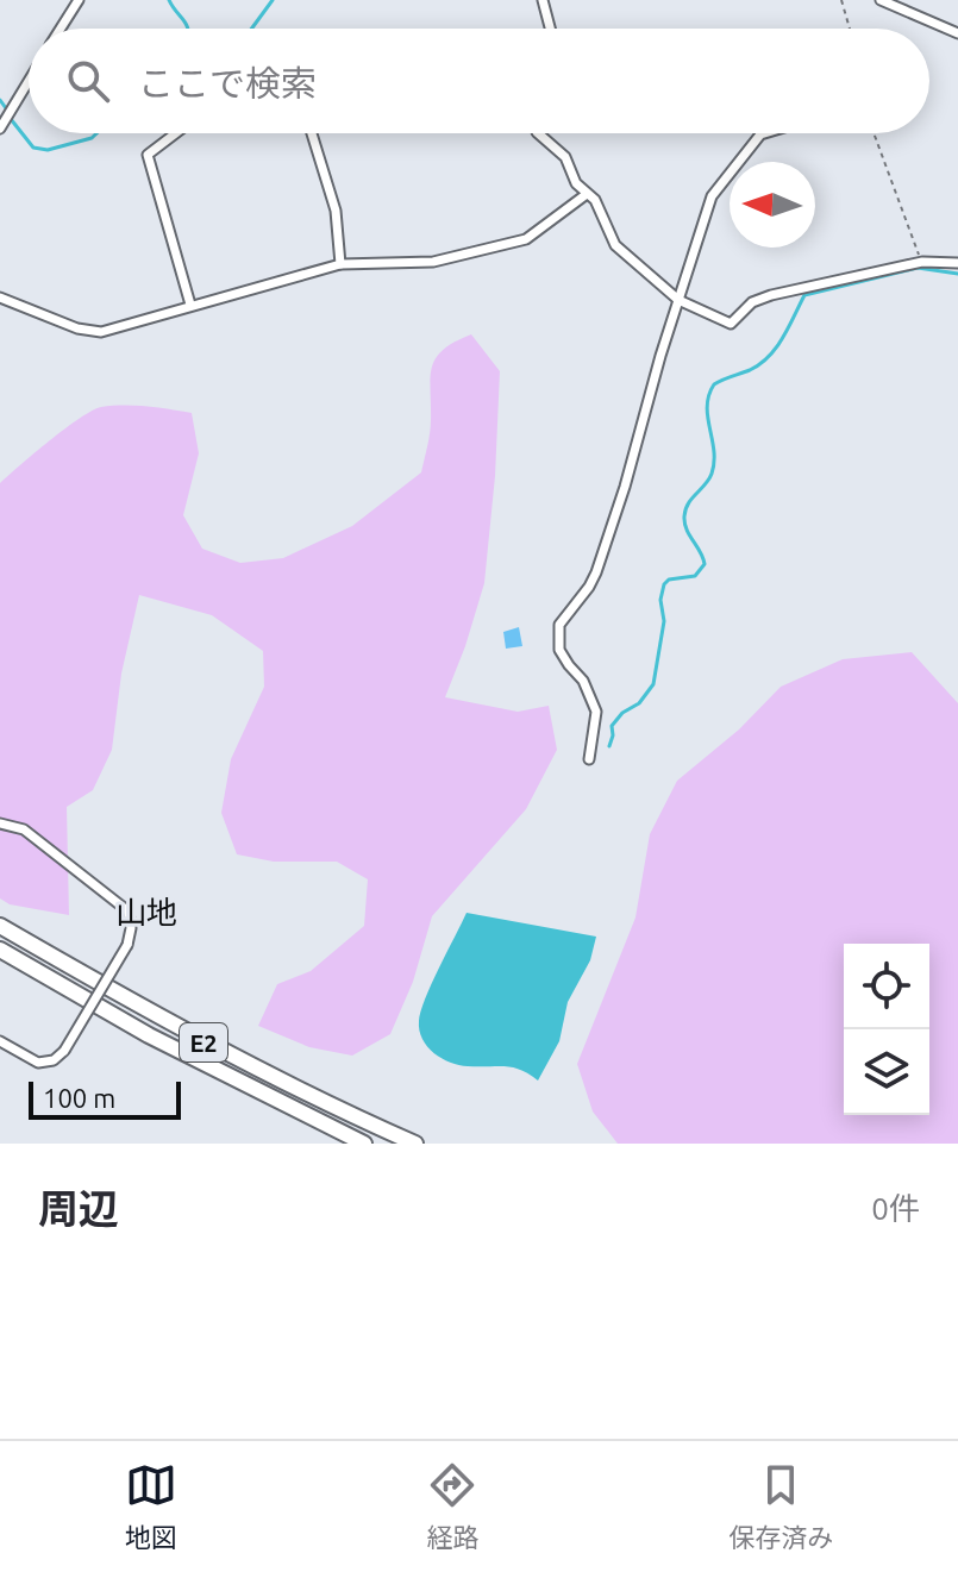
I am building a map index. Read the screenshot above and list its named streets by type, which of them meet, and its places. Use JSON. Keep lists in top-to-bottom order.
{
  "streets": {
    "highway": ["E2"]
  },
  "districts": ["山地"],
  "scale_bar": "100 m",
  "north": "left",
  "page": {
    "search": "ここで検索",
    "scale": "100 m",
    "heading": ["周辺", "0件"],
    "nav": ["地図", "経路", "保存済み"]
  }
}
